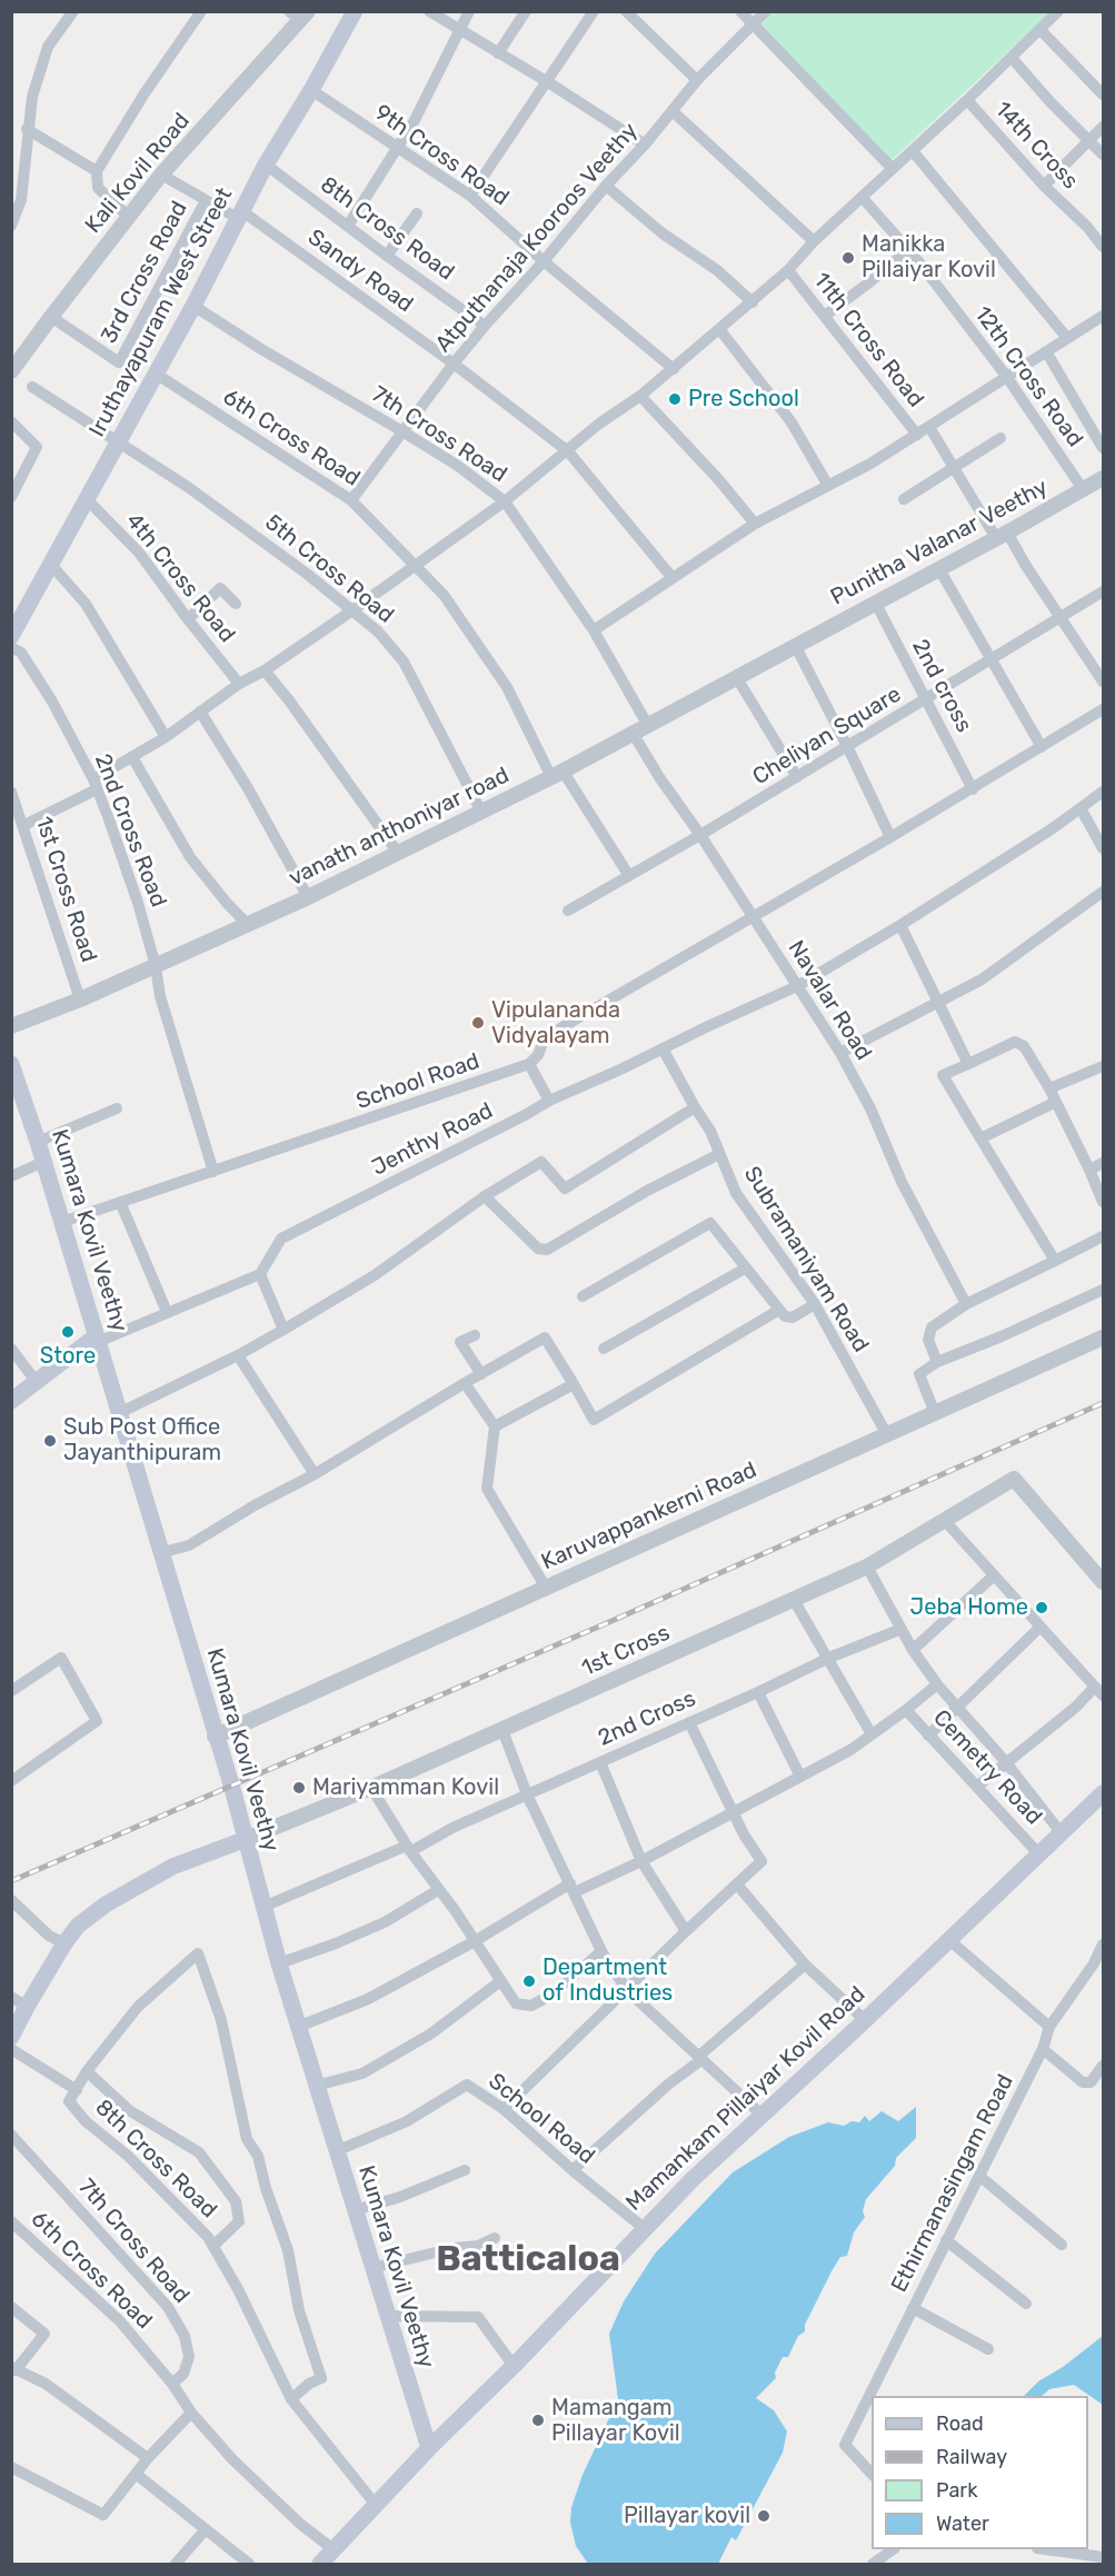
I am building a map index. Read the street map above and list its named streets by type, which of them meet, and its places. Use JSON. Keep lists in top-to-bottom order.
{
  "streets": {
    "main road": ["Iruthayapuram West Street", "Kumara Kovil Veethy", "Mamankam Pillaiyar Kovil Road"],
    "street": [
      "14th Cross",
      "9th Cross Road",
      "Kali Kovil Road",
      "8th Cross Road",
      "Atputhanaja Kooroos Veethy",
      "Sandy Road",
      "3rd Cross Road",
      "11th Cross Road",
      "12th Cross Road",
      "7th Cross Road",
      "6th Cross Road",
      "Punitha Valanar Veethy",
      "5th Cross Road",
      "4th Cross Road",
      "2nd cross",
      "Cheliyan Square",
      "vanath anthoniyar road",
      "2nd Cross Road",
      "1st Cross Road",
      "Navalar Road",
      "School Road",
      "Jenthy Road",
      "Subramaniyam Road",
      "Karuvappankerni Road",
      "1st Cross",
      "2nd Cross",
      "Cemetry Road",
      "Ethirmanasingam Road"
    ]
  },
  "crossings": [
    ["9th Cross Road", "Atputhanaja Kooroos Veethy"],
    ["9th Cross Road", "Iruthayapuram West Street"],
    ["Kali Kovil Road", "3rd Cross Road"],
    ["8th Cross Road", "Atputhanaja Kooroos Veethy"],
    ["8th Cross Road", "Iruthayapuram West Street"],
    ["8th Cross Road", "Mamankam Pillaiyar Kovil Road"],
    ["Atputhanaja Kooroos Veethy", "Sandy Road"],
    ["Atputhanaja Kooroos Veethy", "7th Cross Road"],
    ["Atputhanaja Kooroos Veethy", "6th Cross Road"],
    ["Sandy Road", "Iruthayapuram West Street"],
    ["Iruthayapuram West Street", "7th Cross Road"],
    ["Iruthayapuram West Street", "6th Cross Road"],
    ["Iruthayapuram West Street", "5th Cross Road"],
    ["Iruthayapuram West Street", "4th Cross Road"],
    ["12th Cross Road", "Punitha Valanar Veethy"],
    ["7th Cross Road", "6th Cross Road"],
    ["7th Cross Road", "vanath anthoniyar road"],
    ["6th Cross Road", "Cheliyan Square"],
    ["6th Cross Road", "vanath anthoniyar road"],
    ["6th Cross Road", "Mamankam Pillaiyar Kovil Road"],
    ["Punitha Valanar Veethy", "2nd cross"],
    ["Punitha Valanar Veethy", "vanath anthoniyar road"],
    ["5th Cross Road", "vanath anthoniyar road"],
    ["2nd cross", "Cheliyan Square"],
    ["Cheliyan Square", "Navalar Road"],
    ["vanath anthoniyar road", "2nd Cross Road"],
    ["vanath anthoniyar road", "1st Cross Road"],
    ["vanath anthoniyar road", "Navalar Road"],
    ["2nd Cross Road", "School Road"],
    ["Navalar Road", "Jenthy Road"],
    ["School Road", "Kumara Kovil Veethy"],
    ["School Road", "Mamankam Pillaiyar Kovil Road"],
    ["Jenthy Road", "Subramaniyam Road"],
    ["Kumara Kovil Veethy", "Karuvappankerni Road"],
    ["Kumara Kovil Veethy", "1st Cross"],
    ["Kumara Kovil Veethy", "2nd Cross"],
    ["Kumara Kovil Veethy", "Mamankam Pillaiyar Kovil Road"],
    ["Subramaniyam Road", "Karuvappankerni Road"],
    ["Cemetry Road", "Mamankam Pillaiyar Kovil Road"]
  ],
  "districts": ["Batticaloa"],
  "places": [
    "Manikka Pillaiyar Kovil",
    "Pre School",
    "Vipulananda Vidyalayam",
    "Store",
    "Sub Post Office Jayanthipuram",
    "Jeba Home",
    "Mariyamman Kovil",
    "Department of Industries",
    "Mamangam Pillayar Kovil",
    "Pillayar kovil"
  ],
  "legend": [
    "Road",
    "Railway",
    "Park",
    "Water"
  ]
}
